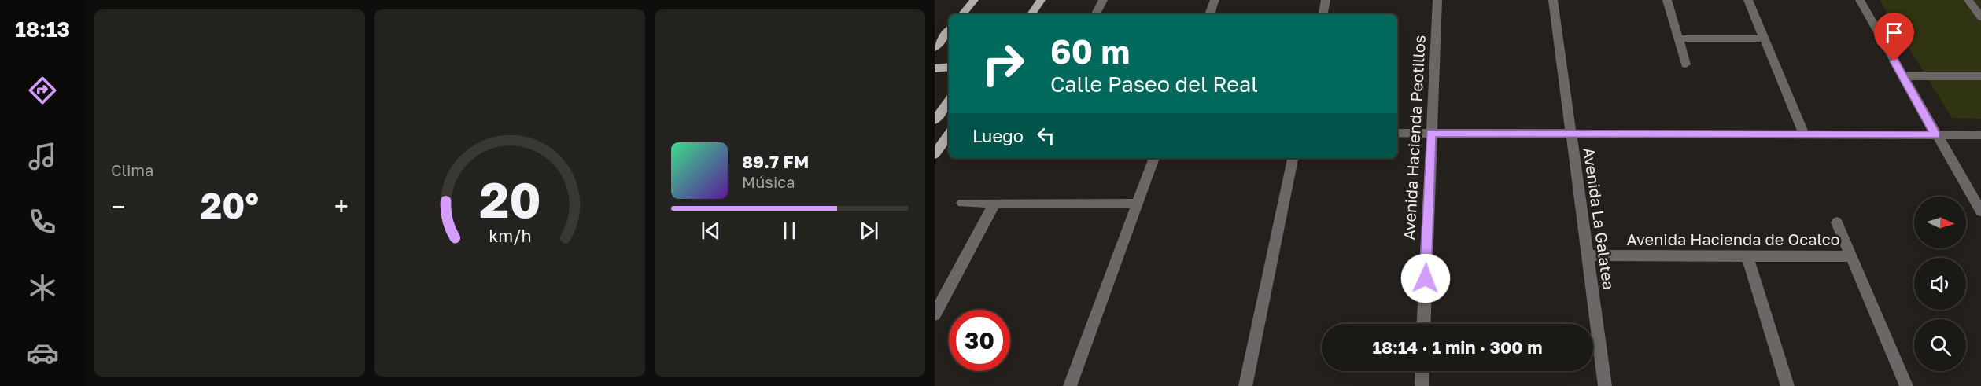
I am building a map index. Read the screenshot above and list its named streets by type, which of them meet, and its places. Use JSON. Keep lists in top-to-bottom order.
{
  "streets": {
    "street": ["Avenida Hacienda Peotillos", "Avenida La Galatea", "Avenida Hacienda de Ocalco"]
  },
  "crossings": [
    ["Avenida La Galatea", "Avenida Hacienda de Ocalco"]
  ],
  "north": "right",
  "page": {
    "tabs": "18:13",
    "tile": "Clima",
    "turn": ["60 m", "Calle Paseo del Real"],
    "then": "Luego",
    "song": ["89.7 FM", "Música"],
    "heat": ["−", "20°", "+"],
    "limit": "30",
    "trip": "18:14 · 1 min · 300 m",
    "gauge": ["20", "km/h"]
  }
}
